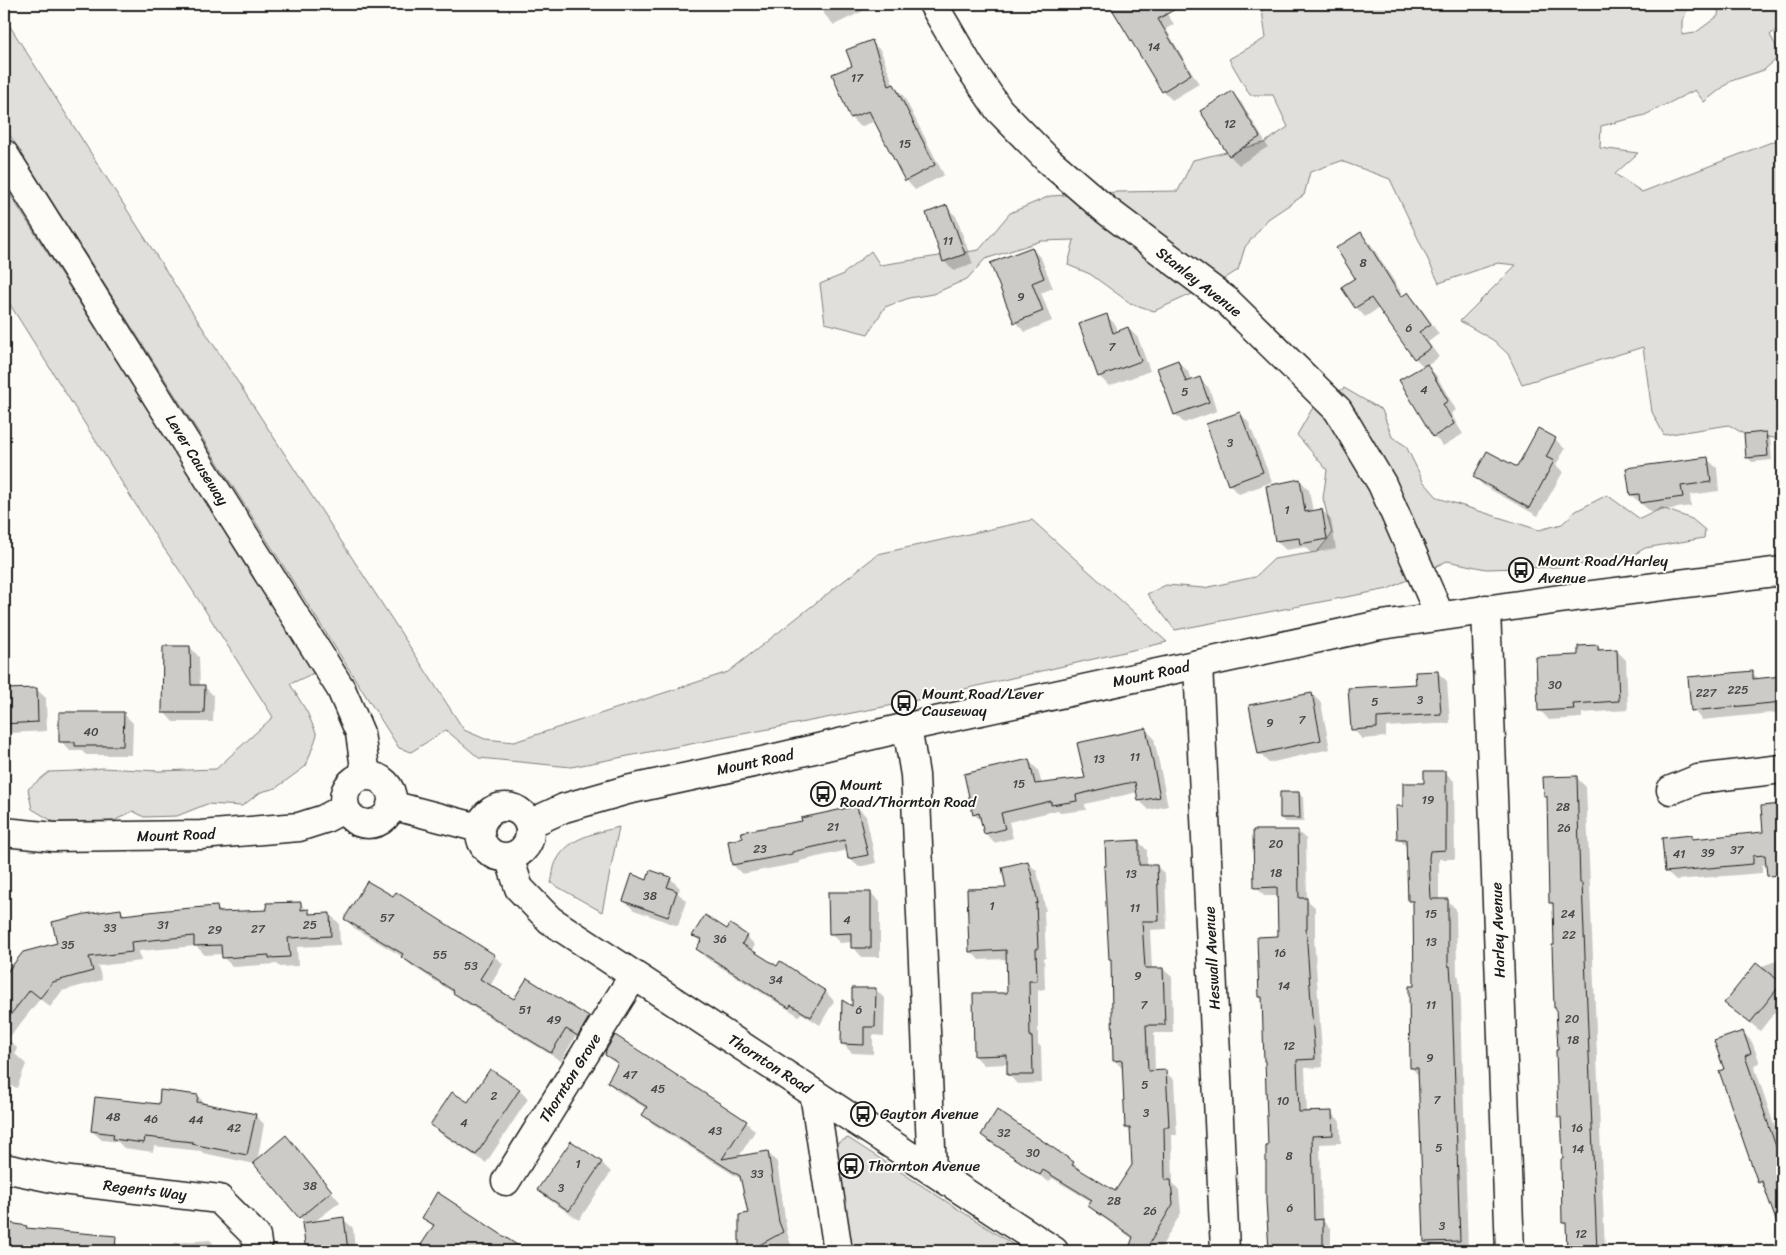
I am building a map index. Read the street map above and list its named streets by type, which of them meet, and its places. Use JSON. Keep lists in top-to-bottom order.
{
  "streets": {
    "street": [
      "Stanley Avenue",
      "Lever Causeway",
      "Mount Road",
      "Harley Avenue",
      "Heswall Avenue",
      "Thornton Road",
      "Thornton Grove",
      "Regents Way"
    ]
  },
  "crossings": [
    ["Stanley Avenue", "Mount Road"],
    ["Lever Causeway", "Mount Road"],
    ["Mount Road", "Harley Avenue"],
    ["Mount Road", "Heswall Avenue"],
    ["Mount Road", "Thornton Road"],
    ["Thornton Road", "Thornton Grove"]
  ],
  "places": {
    "bus stop": [
      "Mount Road/Harley Avenue",
      "Mount Road/Lever Causeway",
      "Mount Road/Thornton Road",
      "Gayton Avenue",
      "Thornton Avenue"
    ]
  },
  "house_numbers": [
    "14",
    "17",
    "12",
    "15",
    "11",
    "8",
    "9",
    "6",
    "7",
    "4",
    "5",
    "3",
    "1",
    "30",
    "225",
    "227",
    "3",
    "5",
    "7",
    "9",
    "40",
    "11",
    "13",
    "15",
    "19",
    "28",
    "21",
    "26",
    "20",
    "23",
    "37",
    "39",
    "41",
    "18",
    "13",
    "38",
    "1",
    "11",
    "15",
    "24",
    "57",
    "4",
    "31",
    "25",
    "33",
    "27",
    "29",
    "22",
    "36",
    "13",
    "35",
    "16",
    "55",
    "53",
    "9",
    "34",
    "14",
    "7",
    "11",
    "51",
    "6",
    "20",
    "49",
    "18",
    "12",
    "9",
    "47",
    "5",
    "45",
    "2",
    "7",
    "10",
    "3",
    "48",
    "46",
    "44",
    "4",
    "42",
    "16",
    "43",
    "32",
    "5",
    "14",
    "30",
    "8",
    "1",
    "33",
    "38",
    "3",
    "28",
    "6",
    "26",
    "3",
    "12"
  ]
}
